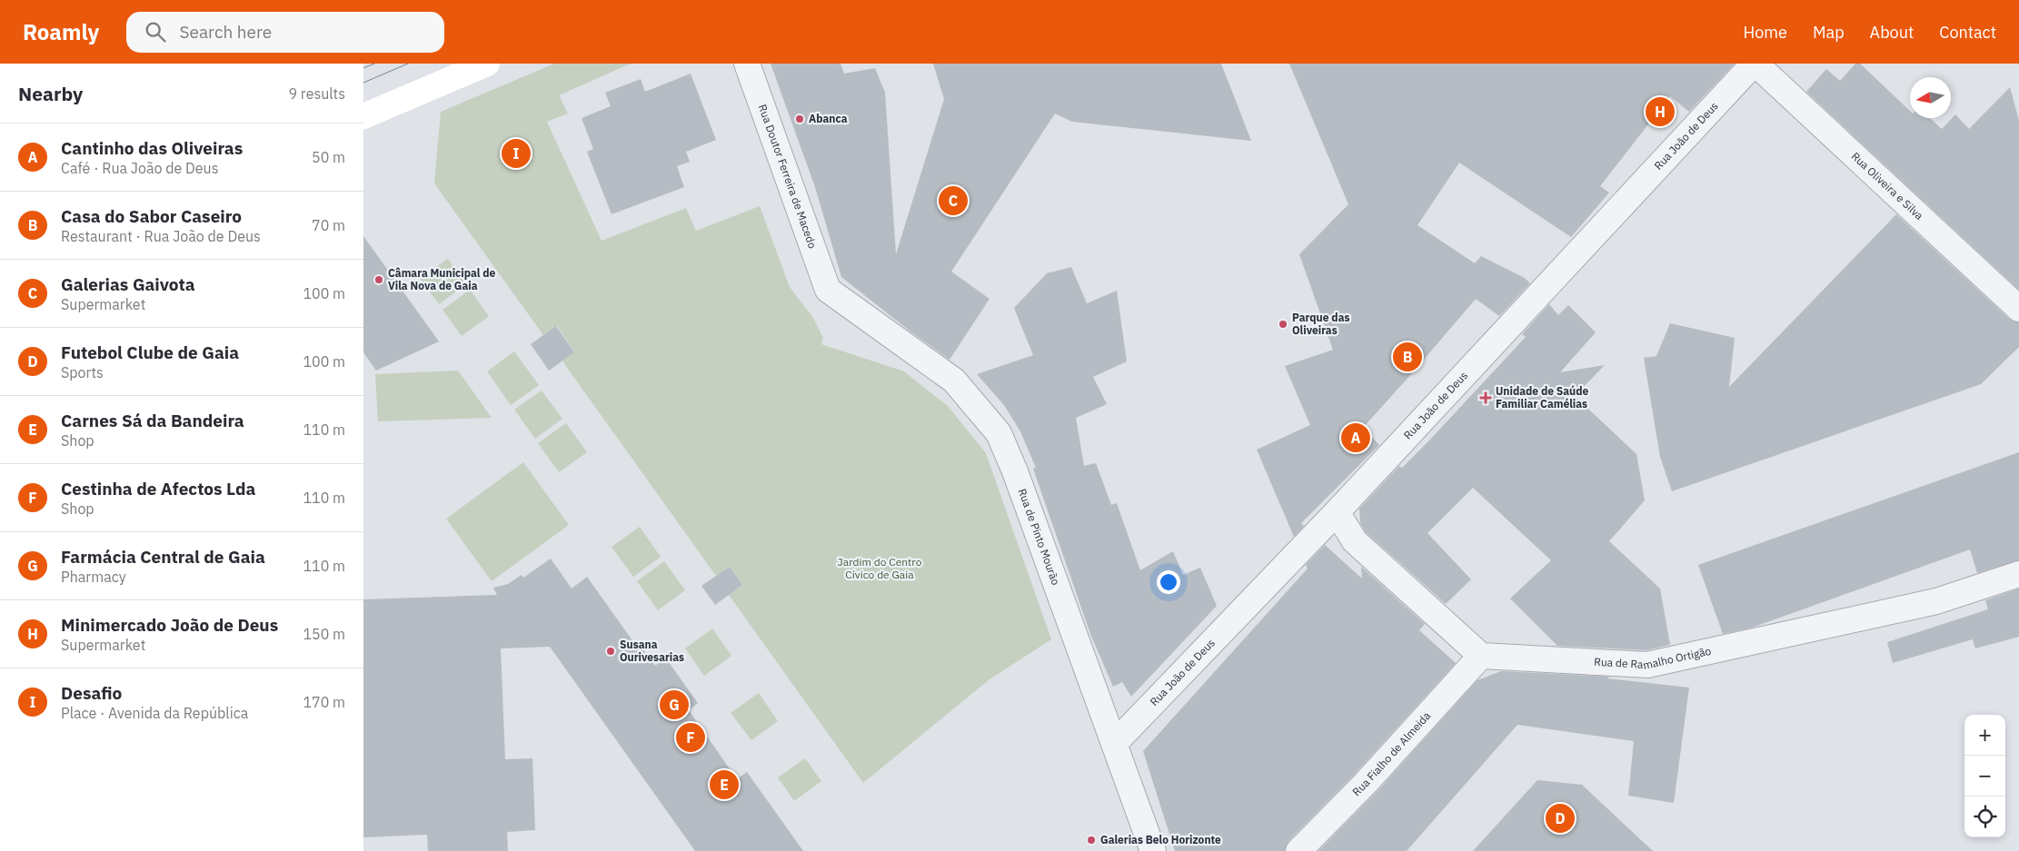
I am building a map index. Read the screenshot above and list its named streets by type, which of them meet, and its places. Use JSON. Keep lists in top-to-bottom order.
{
  "streets": {
    "street": [
      "Rua João de Deus",
      "Rua Doutor Ferreira de Macedo",
      "Rua Oliveira e Silva",
      "Rua de Pinto Mourão",
      "Rua de Ramalho Ortigão",
      "Rua Fialho de Almeida"
    ]
  },
  "crossings": [
    ["Rua João de Deus", "Rua Oliveira e Silva"],
    ["Rua João de Deus", "Rua de Pinto Mourão"],
    ["Rua Doutor Ferreira de Macedo", "Rua de Pinto Mourão"],
    ["Rua de Ramalho Ortigão", "Rua Fialho de Almeida"]
  ],
  "parks": ["Jardim do Centro Cívico de Gaia"],
  "places": {
    "other": [
      "Abanca",
      "Câmara Municipal de Vila Nova de Gaia",
      "Parque das Oliveiras",
      "Susana Ourivesarias",
      "Galerias Belo Horizonte"
    ],
    "health": ["Unidade de Saúde Familiar Camélias"]
  },
  "north": "left",
  "page": {
    "header": "Roamly",
    "search": "Search here",
    "nav": [
      "Home",
      "Map",
      "About",
      "Contact"
    ],
    "heading": ["Nearby", "9 results"],
    "pins": [
      "H",
      "I",
      "C",
      "B",
      "A",
      "G",
      "F",
      "E",
      "D"
    ],
    "list": [
      {
        "mark": "A",
        "name": "Cantinho das Oliveiras",
        "note": "Café · Rua João de Deus",
        "value": "50 m"
      },
      {
        "mark": "B",
        "name": "Casa do Sabor Caseiro",
        "note": "Restaurant · Rua João de Deus",
        "value": "70 m"
      },
      {
        "mark": "C",
        "name": "Galerias Gaivota",
        "note": "Supermarket",
        "value": "100 m"
      },
      {
        "mark": "D",
        "name": "Futebol Clube de Gaia",
        "note": "Sports",
        "value": "100 m"
      },
      {
        "mark": "E",
        "name": "Carnes Sá da Bandeira",
        "note": "Shop",
        "value": "110 m"
      },
      {
        "mark": "F",
        "name": "Cestinha de Afectos Lda",
        "note": "Shop",
        "value": "110 m"
      },
      {
        "mark": "G",
        "name": "Farmácia Central de Gaia",
        "note": "Pharmacy",
        "value": "110 m"
      },
      {
        "mark": "H",
        "name": "Minimercado João de Deus",
        "note": "Supermarket",
        "value": "150 m"
      },
      {
        "mark": "I",
        "name": "Desafio",
        "note": "Place · Avenida da República",
        "value": "170 m"
      }
    ],
    "map_buttons": ["+", "−"]
  }
}
